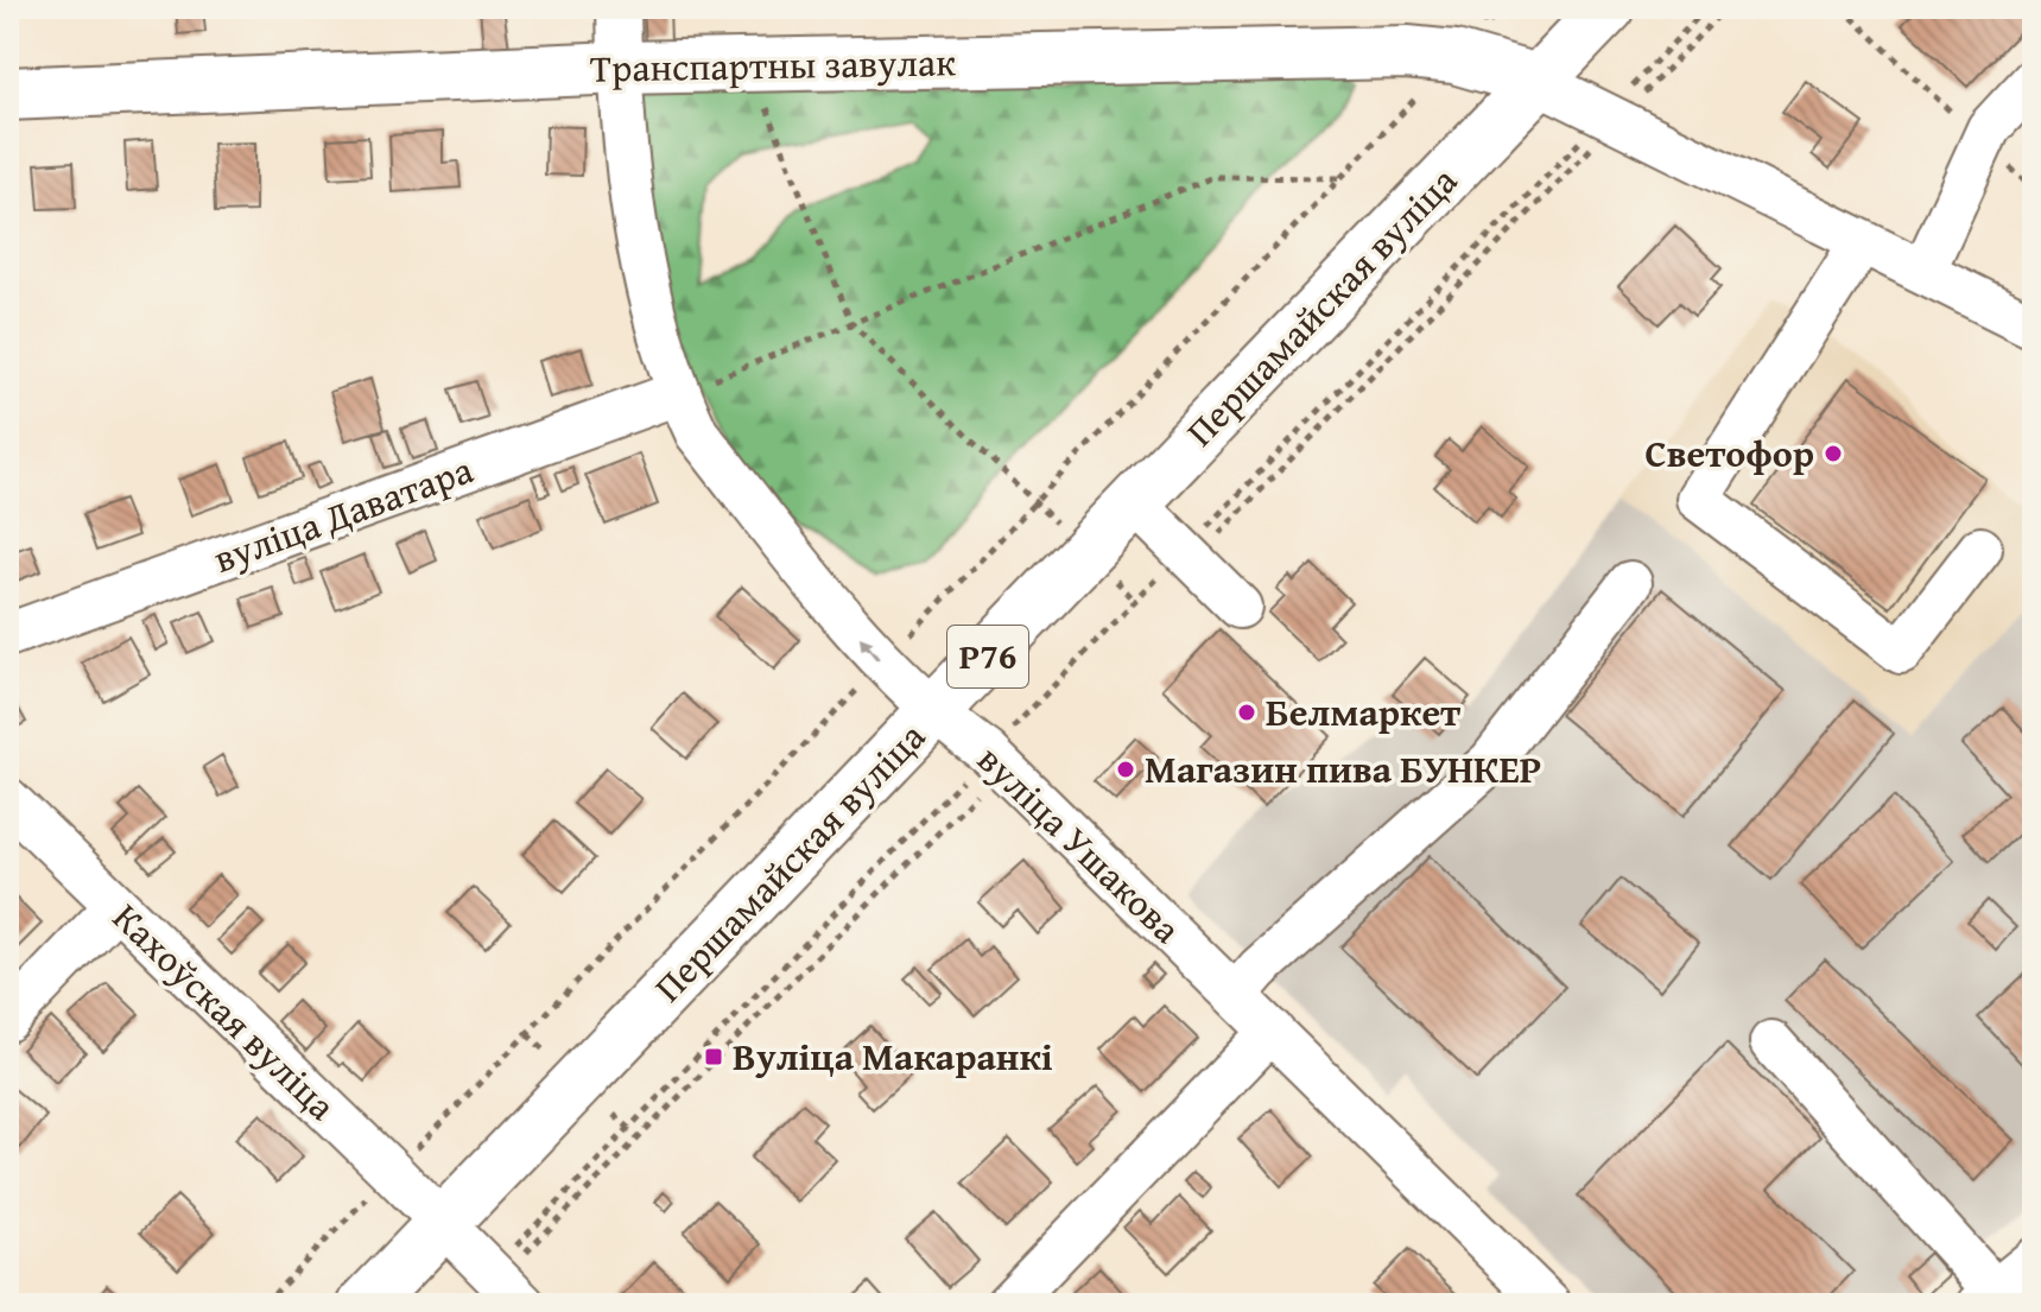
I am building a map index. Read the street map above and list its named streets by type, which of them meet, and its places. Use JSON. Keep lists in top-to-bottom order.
{
  "streets": {
    "main road": ["Транспартны завулак", "Першамайская вуліца", "Р76"],
    "street": ["вуліца Даватара", "вуліца Ушакова", "Кахоўская вуліца"]
  },
  "crossings": [
    ["Транспартны завулак", "Першамайская вуліца"],
    ["Транспартны завулак", "вуліца Ушакова"],
    ["Першамайская вуліца", "вуліца Ушакова"],
    ["Першамайская вуліца", "Кахоўская вуліца"],
    ["вуліца Даватара", "вуліца Ушакова"]
  ],
  "places": {
    "other": ["Светофор", "Белмаркет", "Магазин пива БУНКЕР"],
    "transit": ["Вуліца Макаранкі"]
  }
}
